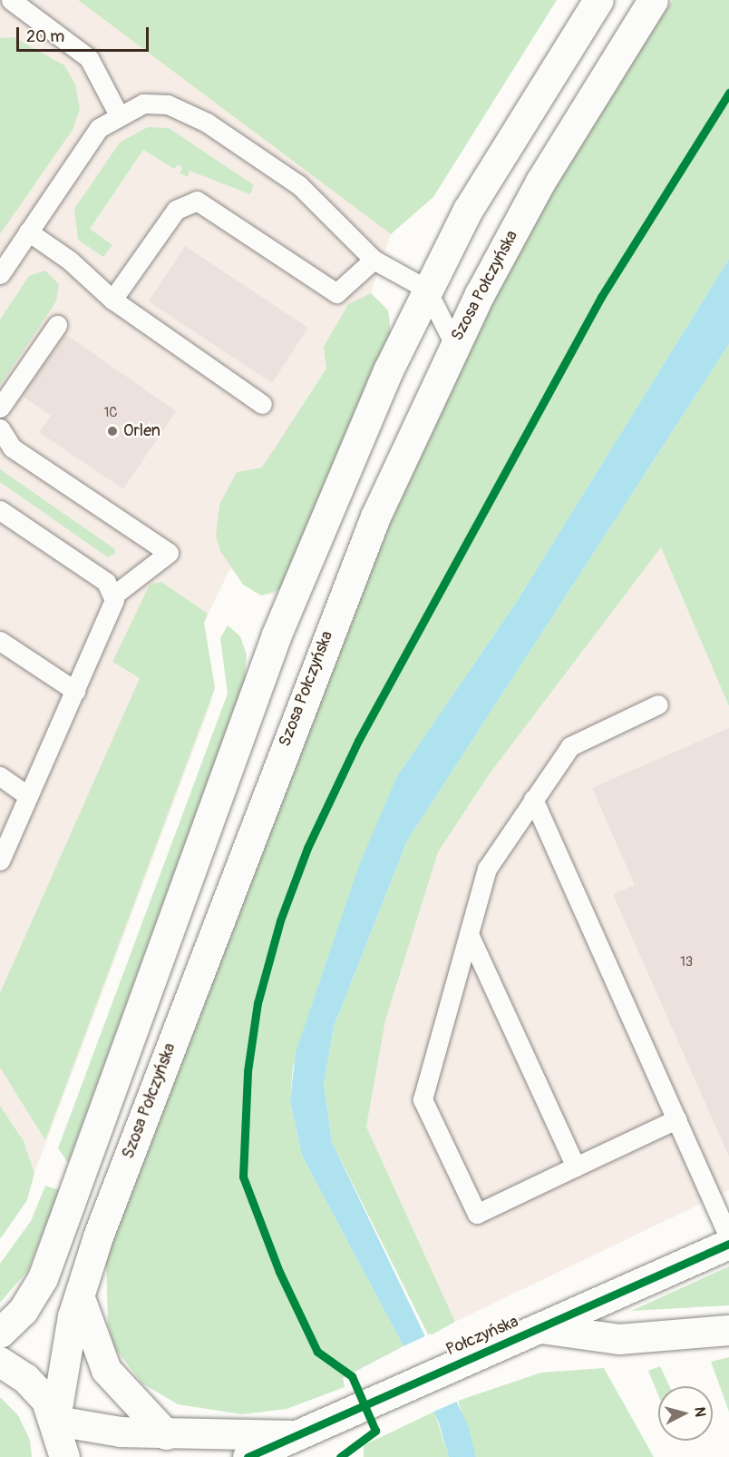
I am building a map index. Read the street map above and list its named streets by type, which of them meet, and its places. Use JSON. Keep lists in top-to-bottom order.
{
  "streets": {
    "main road": ["Szosa Połczyńska", "Połczyńska"]
  },
  "crossings": [
    ["Szosa Połczyńska", "Połczyńska"]
  ],
  "places": ["Orlen"],
  "house_numbers": ["1C", "13"],
  "scale_bar": "20 m",
  "north": "right"
}
